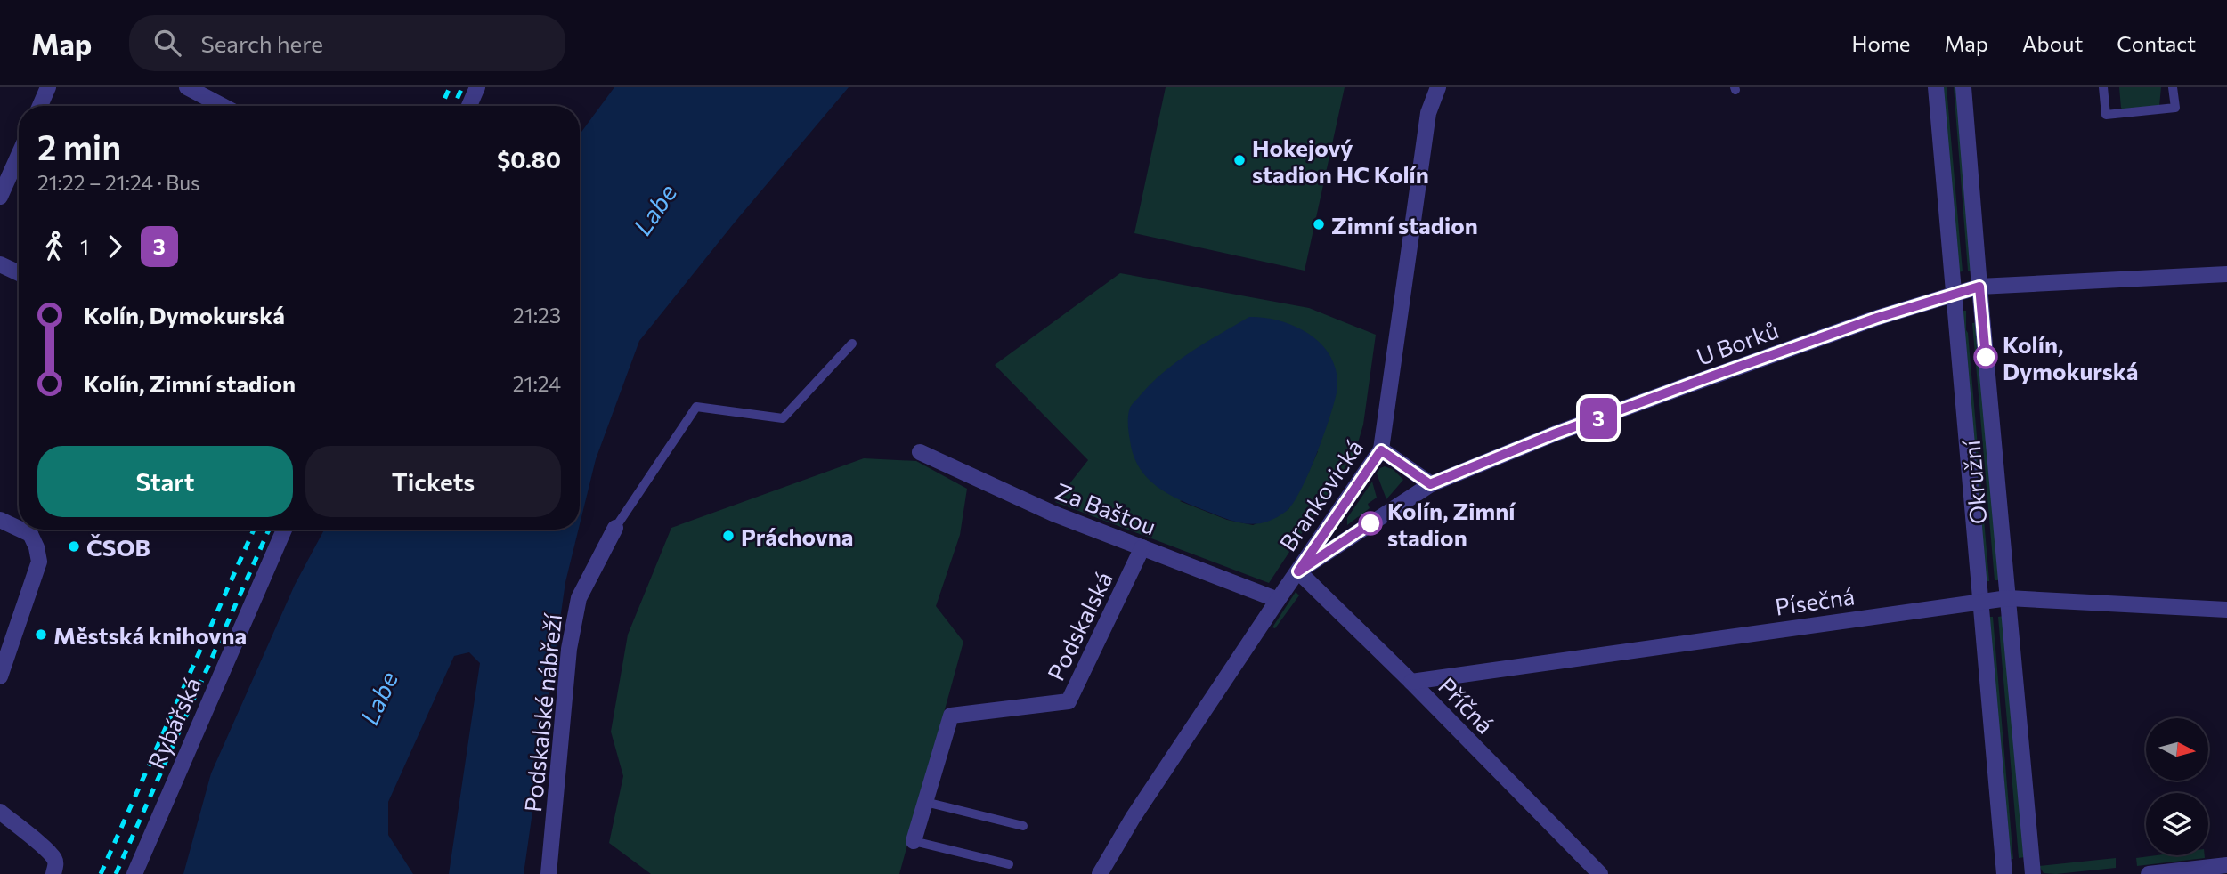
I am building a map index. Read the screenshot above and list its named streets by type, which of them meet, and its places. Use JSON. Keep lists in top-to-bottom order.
{
  "streets": {
    "street": [
      "U Borků",
      "Okružní",
      "Brankovická",
      "Za Baštou",
      "Písečná",
      "Podskalská",
      "Příčná",
      "Podskalské nábřeží",
      "Rybářská"
    ]
  },
  "crossings": [
    ["U Borků", "Okružní"],
    ["U Borků", "Brankovická"],
    ["U Borků", "Příčná"],
    ["Okružní", "Písečná"],
    ["Brankovická", "Za Baštou"],
    ["Brankovická", "Příčná"],
    ["Za Baštou", "Podskalská"],
    ["Písečná", "Příčná"]
  ],
  "water": ["Labe"],
  "places": [
    "Hokejový stadion HC Kolín",
    "Zimní stadion",
    "Kolín, Dymokurská",
    "Kolín, Zimní stadion",
    "Práchovna",
    "ČSOB",
    "Městská knihovna"
  ],
  "lines": ["bus line 3"],
  "north": "right",
  "page": {
    "header": "Map",
    "search": "Search here",
    "nav": [
      "Home",
      "Map",
      "About",
      "Contact"
    ],
    "on_map": "3",
    "heading": ["2 min", "21:22 – 21:24 · Bus", "$0.80"],
    "legs": ["1", "3"],
    "list": [
      {
        "name": "Kolín, Dymokurská",
        "value": "21:23"
      },
      {
        "name": "Kolín, Zimní stadion",
        "value": "21:24"
      }
    ],
    "buttons": ["Start", "Tickets"]
  }
}
